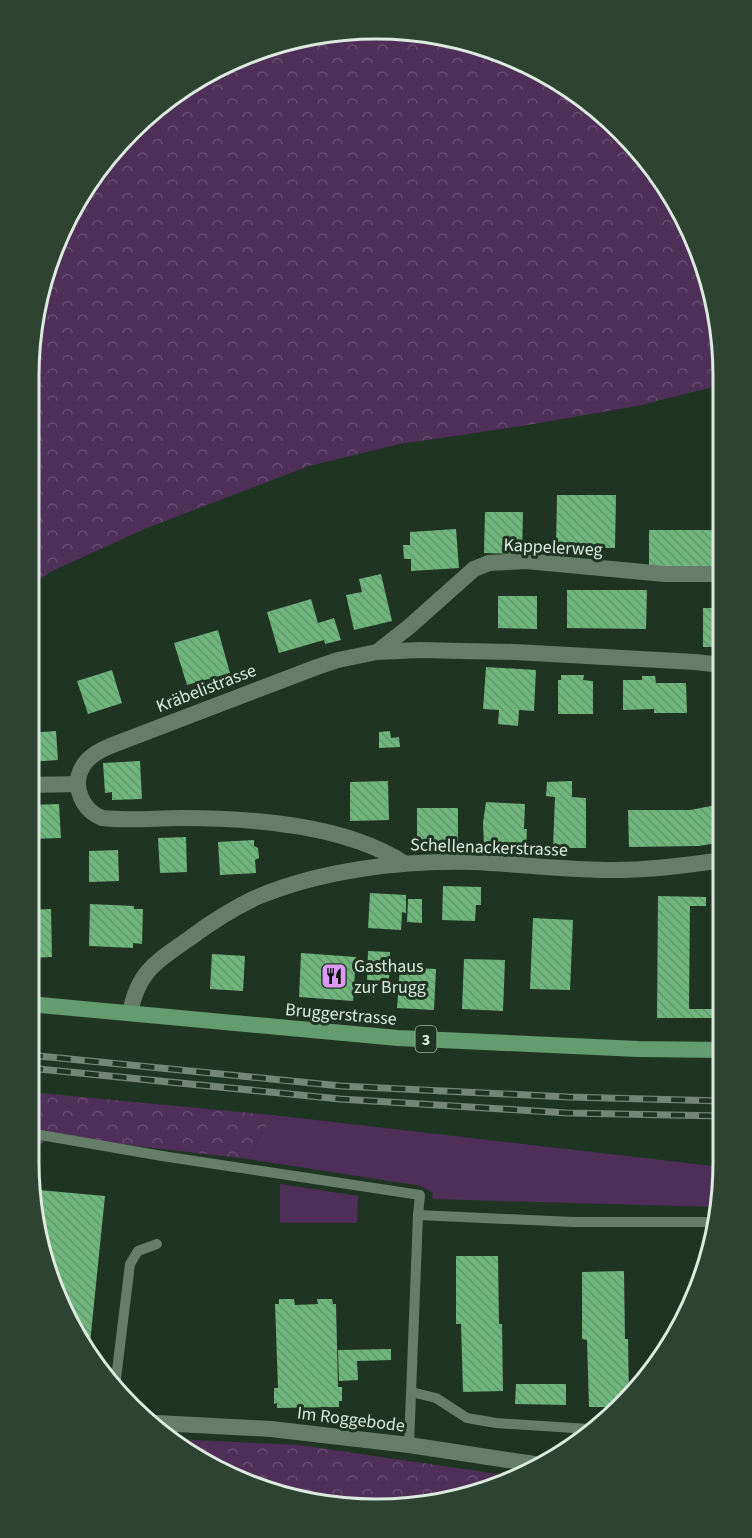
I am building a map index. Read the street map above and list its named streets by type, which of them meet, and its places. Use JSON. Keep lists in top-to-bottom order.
{
  "streets": {
    "main road": ["Bruggerstrasse", "3"],
    "street": [
      "Kappelerweg",
      "Kräbelistrasse",
      "Schellenackerstrasse",
      "Im Roggebode"
    ]
  },
  "crossings": [
    ["Kappelerweg", "Kräbelistrasse"],
    ["Schellenackerstrasse", "Bruggerstrasse"]
  ],
  "places": {
    "restaurant": ["Gasthaus zur Brugg"]
  }
}
